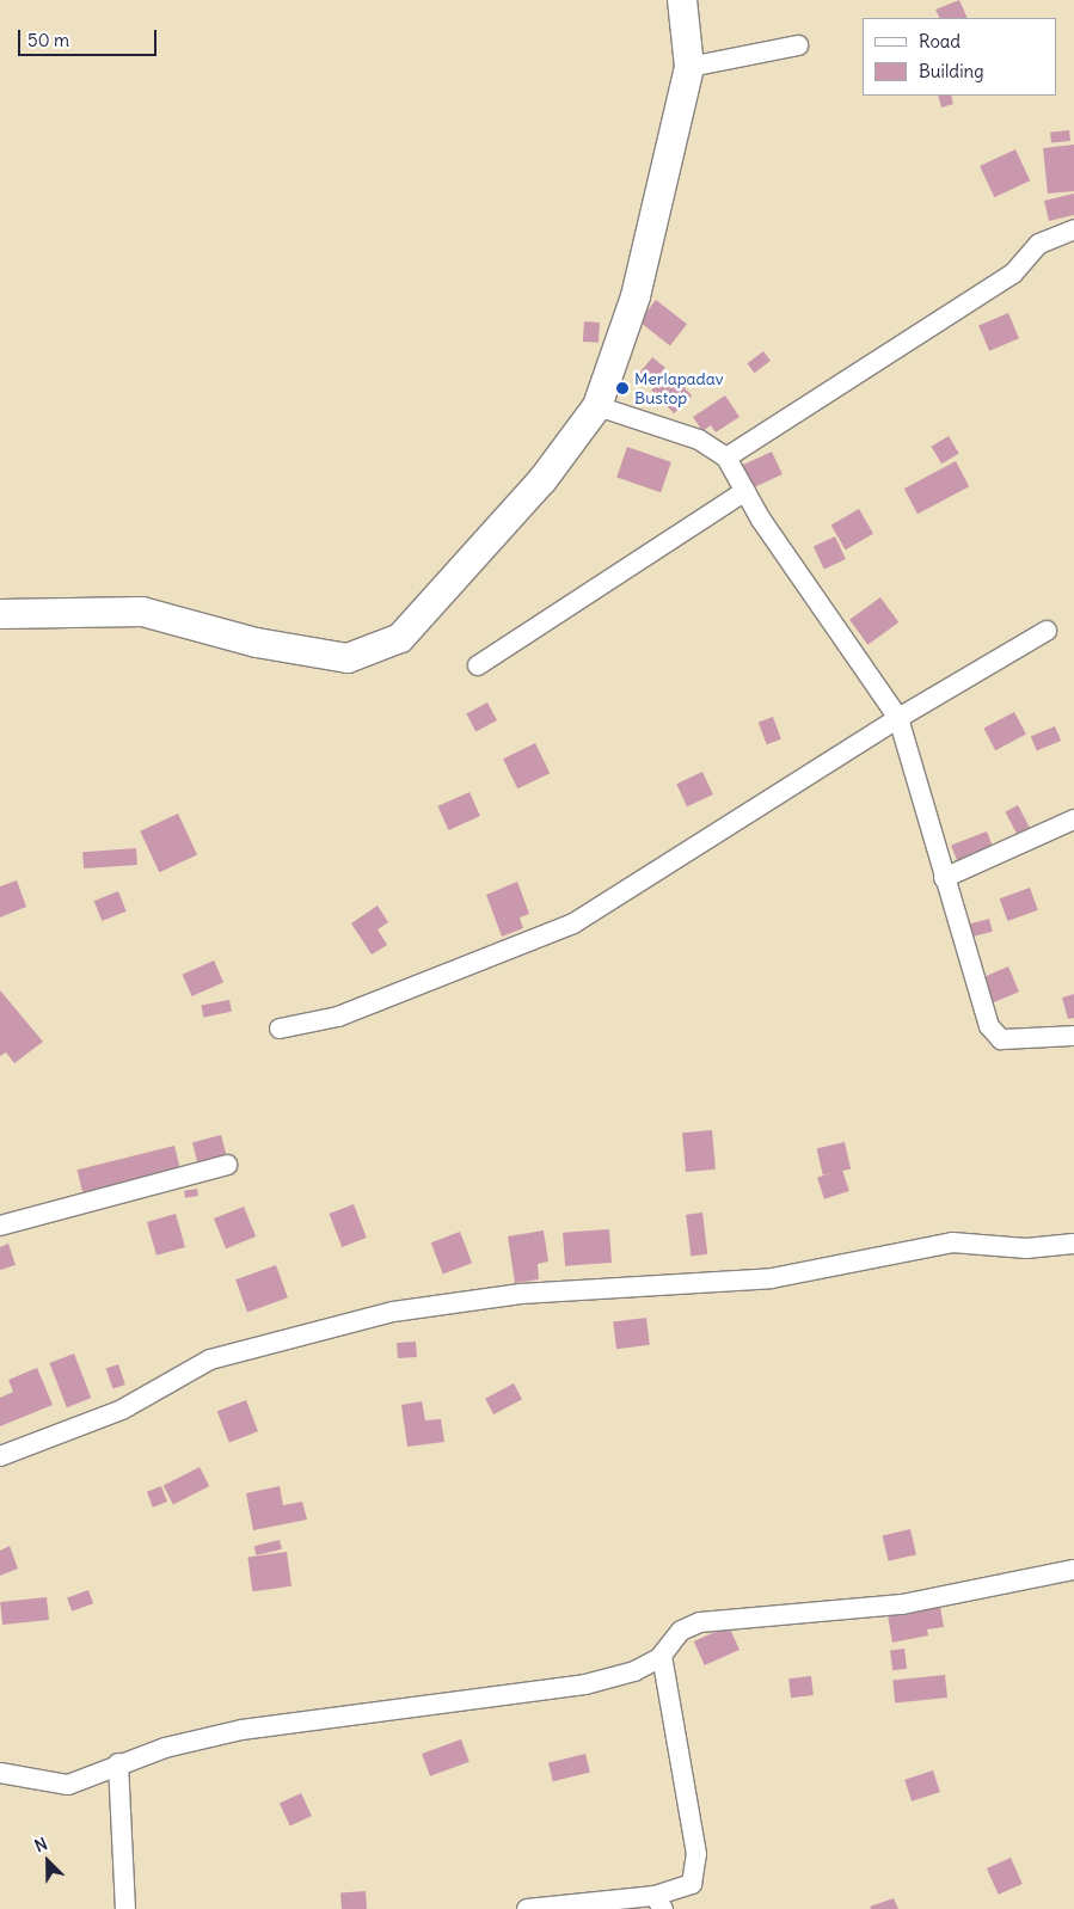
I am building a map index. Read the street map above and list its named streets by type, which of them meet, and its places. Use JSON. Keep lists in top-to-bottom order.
{
  "places": ["Merlapadav Bustop"],
  "legend": ["Road", "Building"],
  "scale_bar": "50 m",
  "north": "top left"
}
